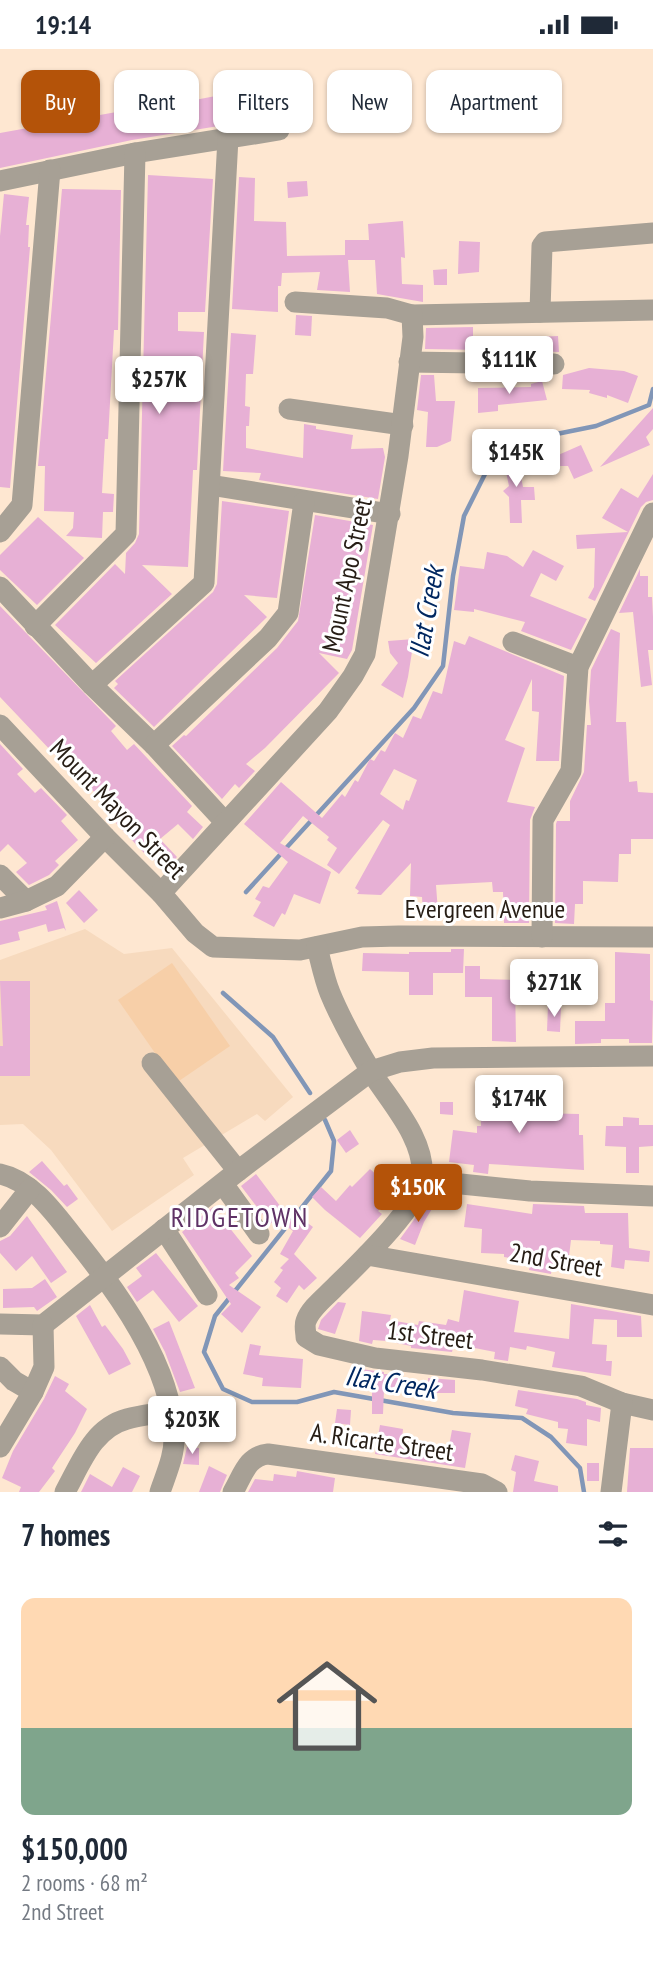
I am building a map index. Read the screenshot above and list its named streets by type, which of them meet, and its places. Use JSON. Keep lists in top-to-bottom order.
{
  "streets": {
    "street": [
      "Mount Apo Street",
      "Mount Mayon Street",
      "Evergreen Avenue",
      "2nd Street",
      "1st Street",
      "A. Ricarte Street"
    ]
  },
  "crossings": [
    ["Mount Apo Street", "Mount Mayon Street"],
    ["Mount Mayon Street", "Evergreen Avenue"],
    ["2nd Street", "1st Street"]
  ],
  "districts": ["RIDGETOWN"],
  "water": ["Ilat Creek"],
  "page": {
    "status": "19:14",
    "chip": [
      "Buy",
      "Rent",
      "Filters",
      "New",
      "Apartment"
    ],
    "price": [
      "$111K",
      "$257K",
      "$145K",
      "$271K",
      "$174K",
      "$150K",
      "$203K"
    ],
    "heading": "7 homes",
    "list": [
      {
        "name": "$150,000",
        "note": "2 rooms · 68 m² · 2nd Street"
      }
    ]
  }
}
